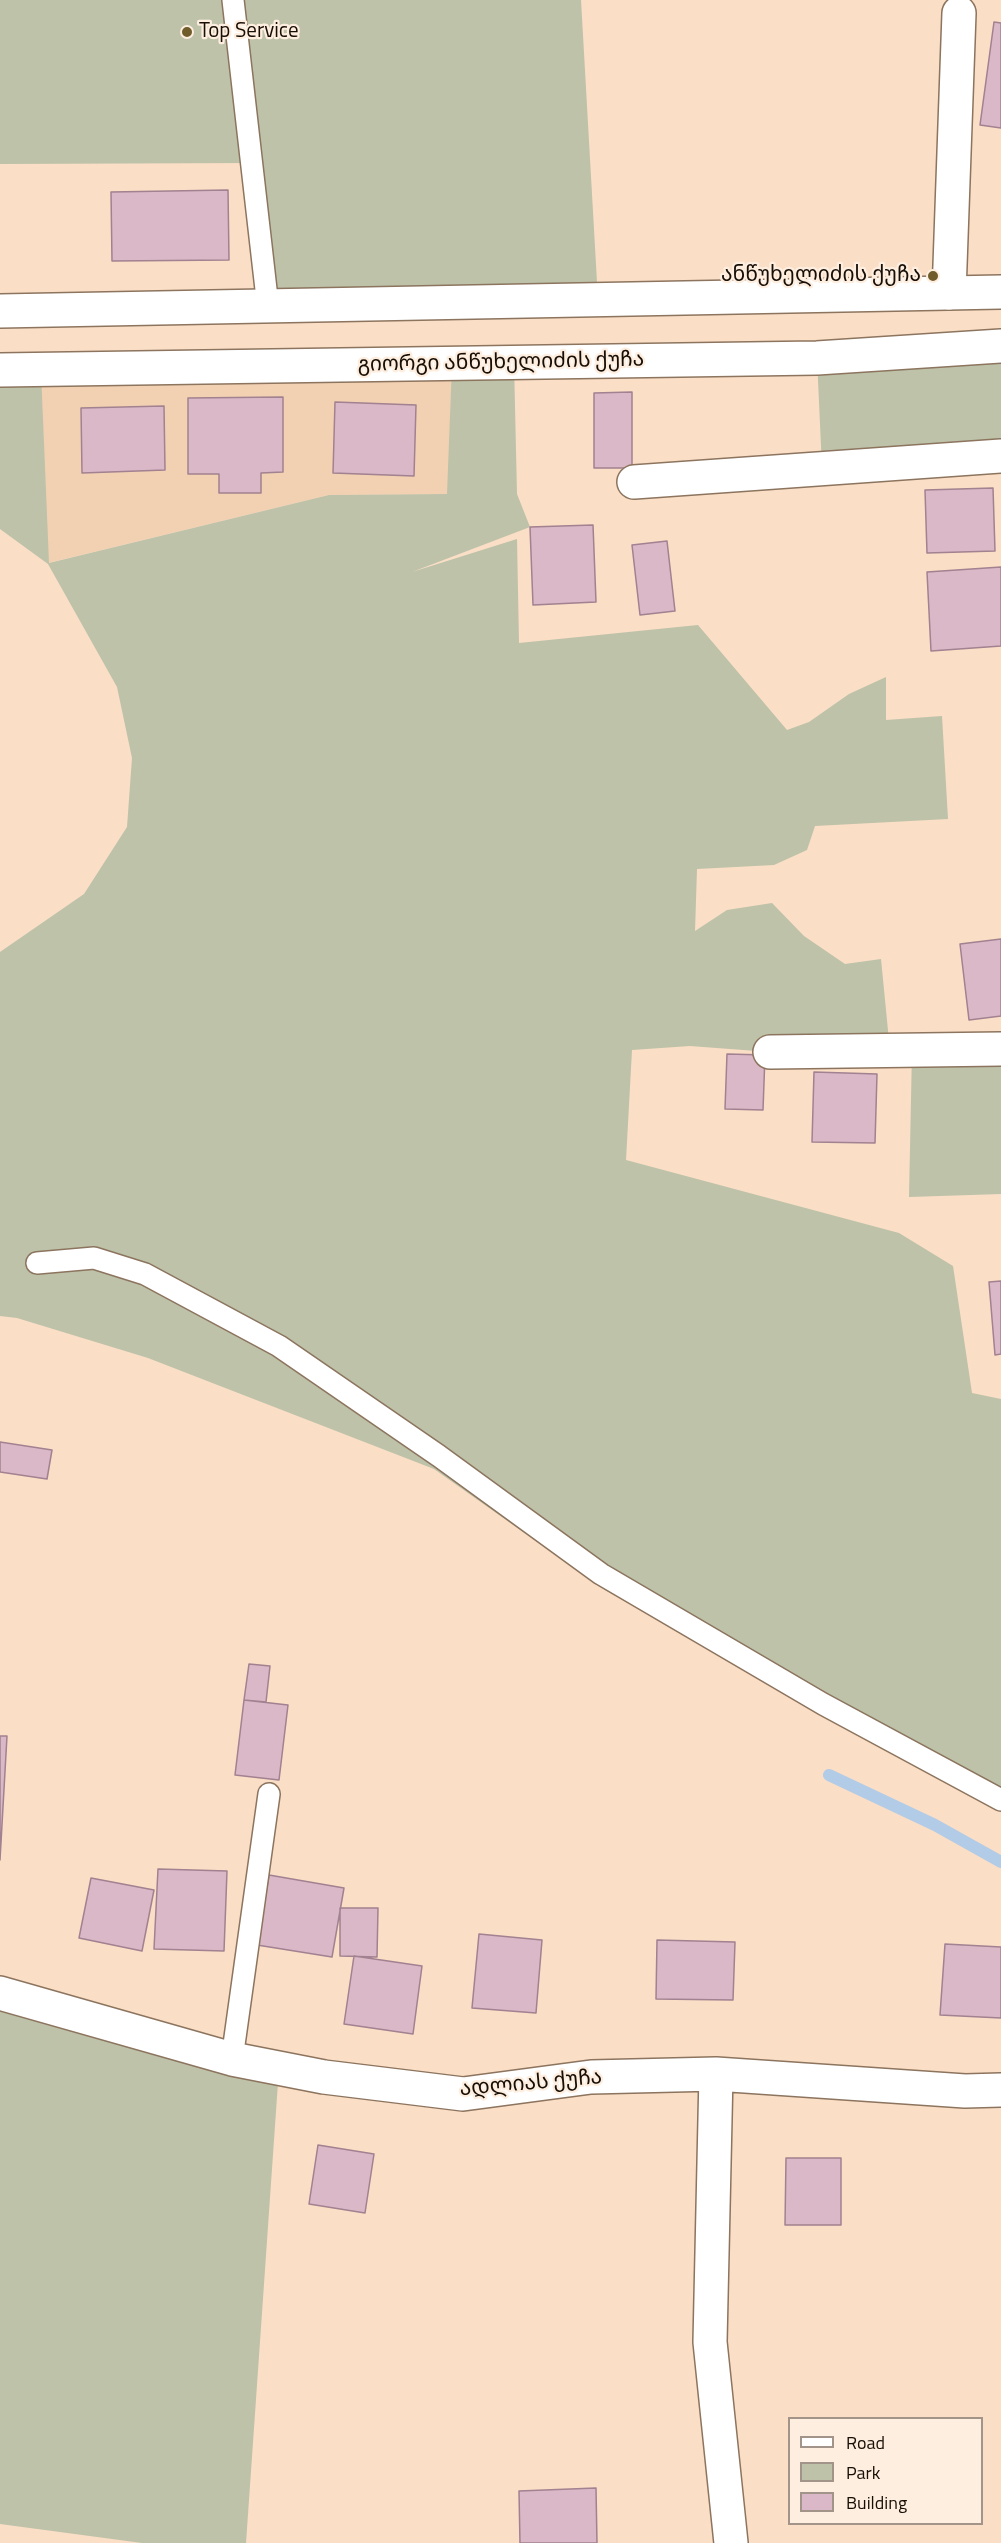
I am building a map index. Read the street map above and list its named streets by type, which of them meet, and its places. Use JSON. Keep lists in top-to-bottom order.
{
  "streets": {
    "street": ["გიორგი ანწუხელიძის ქუჩა", "ადლიას ქუჩა"]
  },
  "places": ["Top Service", "ანწუხელიძის ქუჩა"],
  "legend": ["Road", "Park", "Building"]
}
